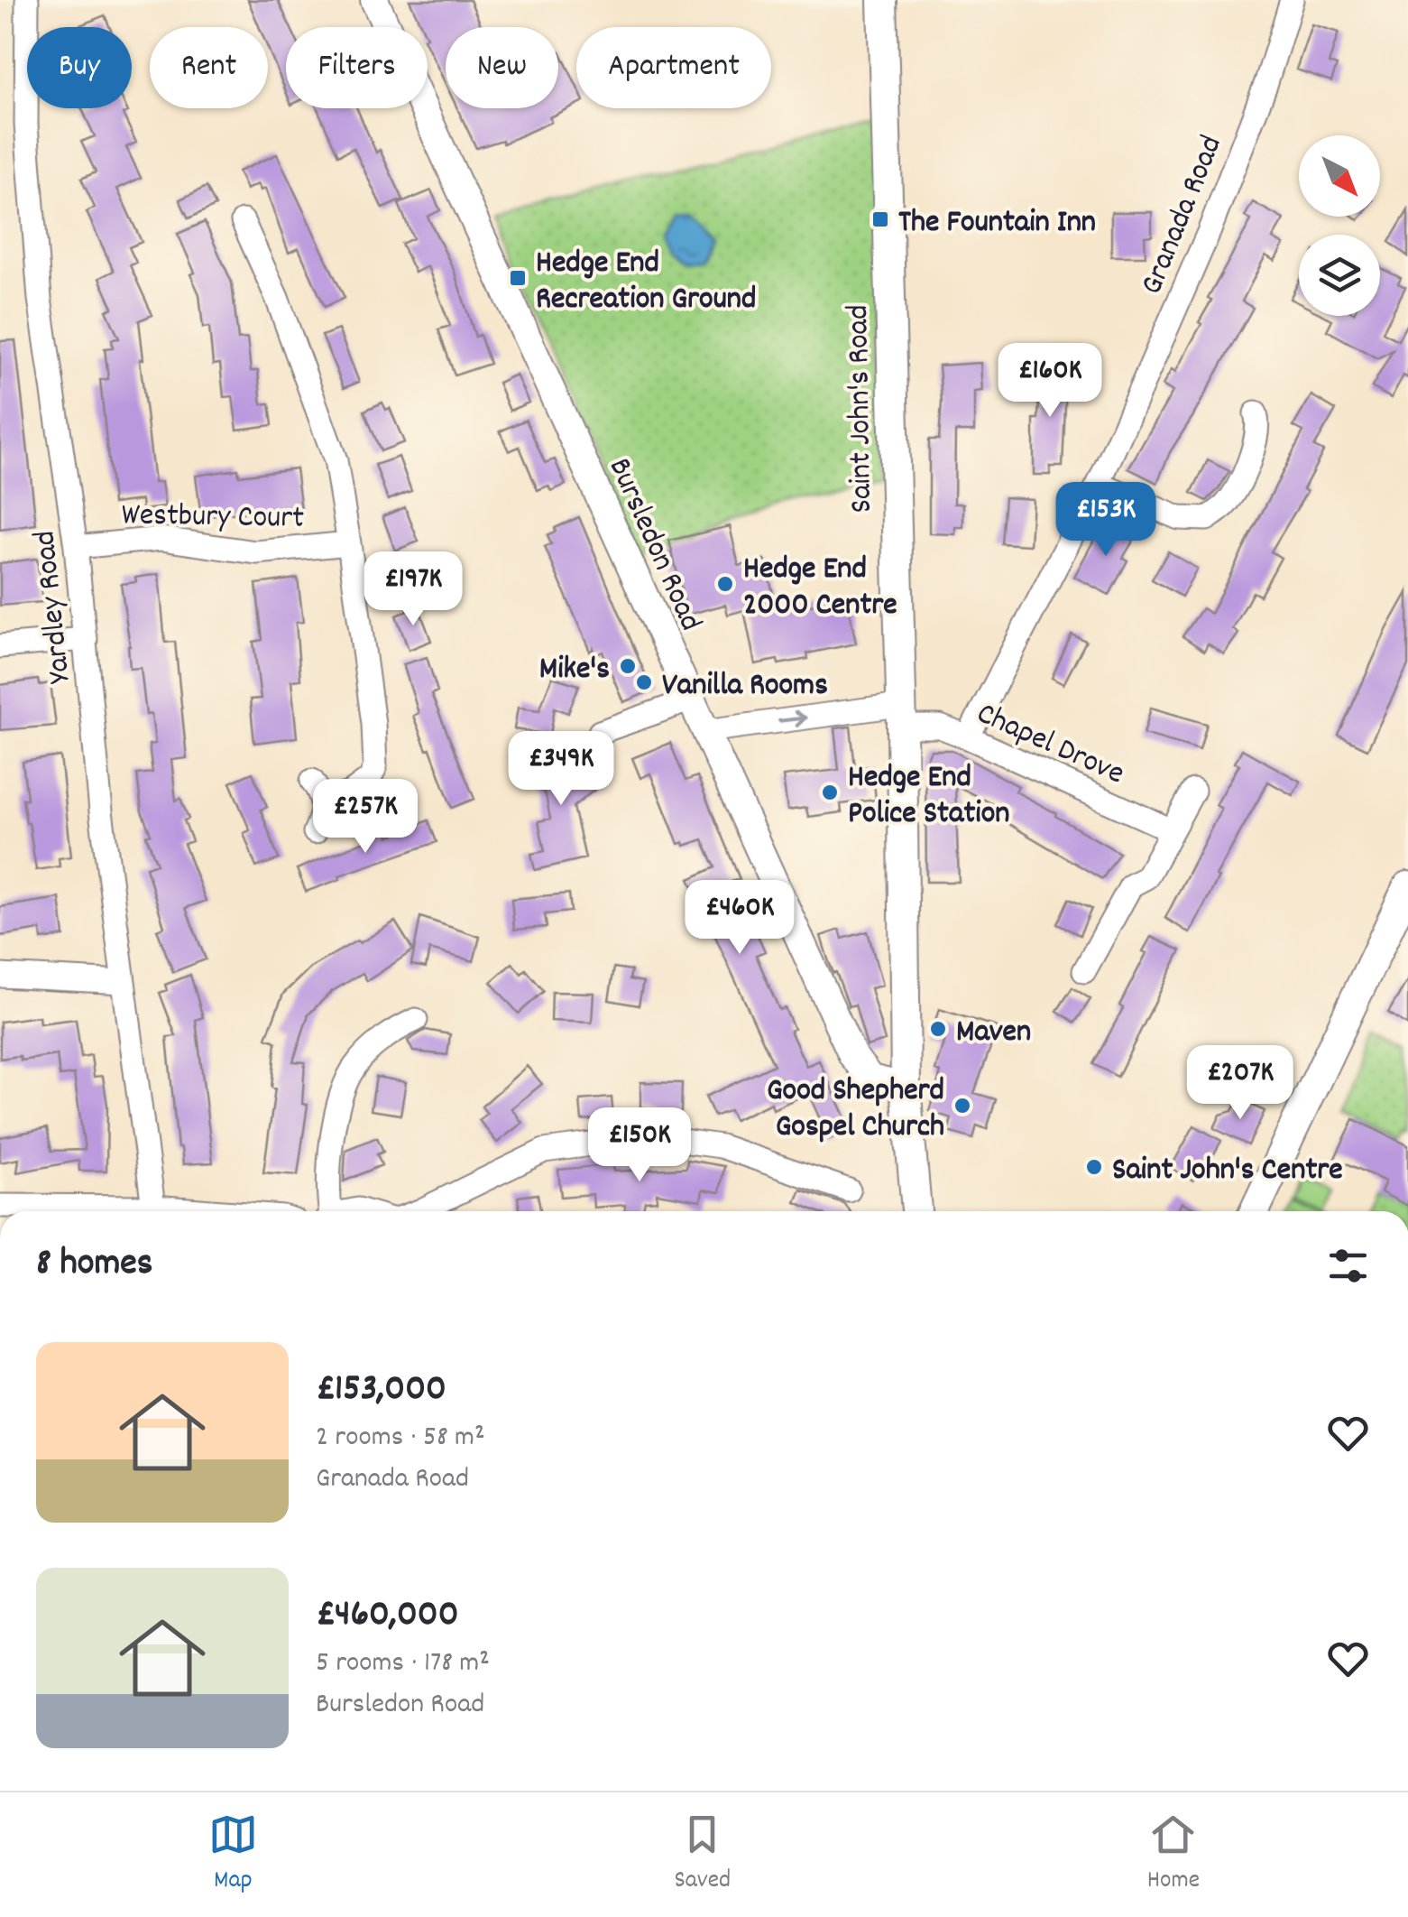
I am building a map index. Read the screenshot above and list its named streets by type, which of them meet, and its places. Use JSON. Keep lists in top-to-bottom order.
{
  "streets": {
    "main road": ["Saint John's Road"],
    "street": [
      "Granada Road",
      "Westbury Court",
      "Bursledon Road",
      "Yardley Road",
      "Chapel Drove"
    ]
  },
  "crossings": [
    ["Granada Road", "Chapel Drove"],
    ["Saint John's Road", "Bursledon Road"],
    ["Saint John's Road", "Chapel Drove"],
    ["Westbury Court", "Yardley Road"],
    ["Bursledon Road", "Chapel Drove"]
  ],
  "one_way": ["Chapel Drove"],
  "places": {
    "transit": ["The Fountain Inn", "Hedge End Recreation Ground"],
    "other": [
      "Hedge End 2000 Centre",
      "Mike's",
      "Vanilla Rooms",
      "Hedge End Police Station",
      "Maven",
      "Good Shepherd Gospel Church",
      "Saint John's Centre"
    ]
  },
  "north": "bottom right",
  "page": {
    "chip": [
      "Buy",
      "Rent",
      "Filters",
      "New",
      "Apartment"
    ],
    "price": [
      "£160K",
      "£153K",
      "£197K",
      "£349K",
      "£257K",
      "£460K",
      "£207K",
      "£150K"
    ],
    "heading": "8 homes",
    "list": [
      {
        "name": "£153,000",
        "note": "2 rooms · 58 m² · Granada Road"
      },
      {
        "name": "£460,000",
        "note": "5 rooms · 178 m² · Bursledon Road"
      }
    ],
    "tabs": ["Map", "Saved", "Home"]
  }
}
